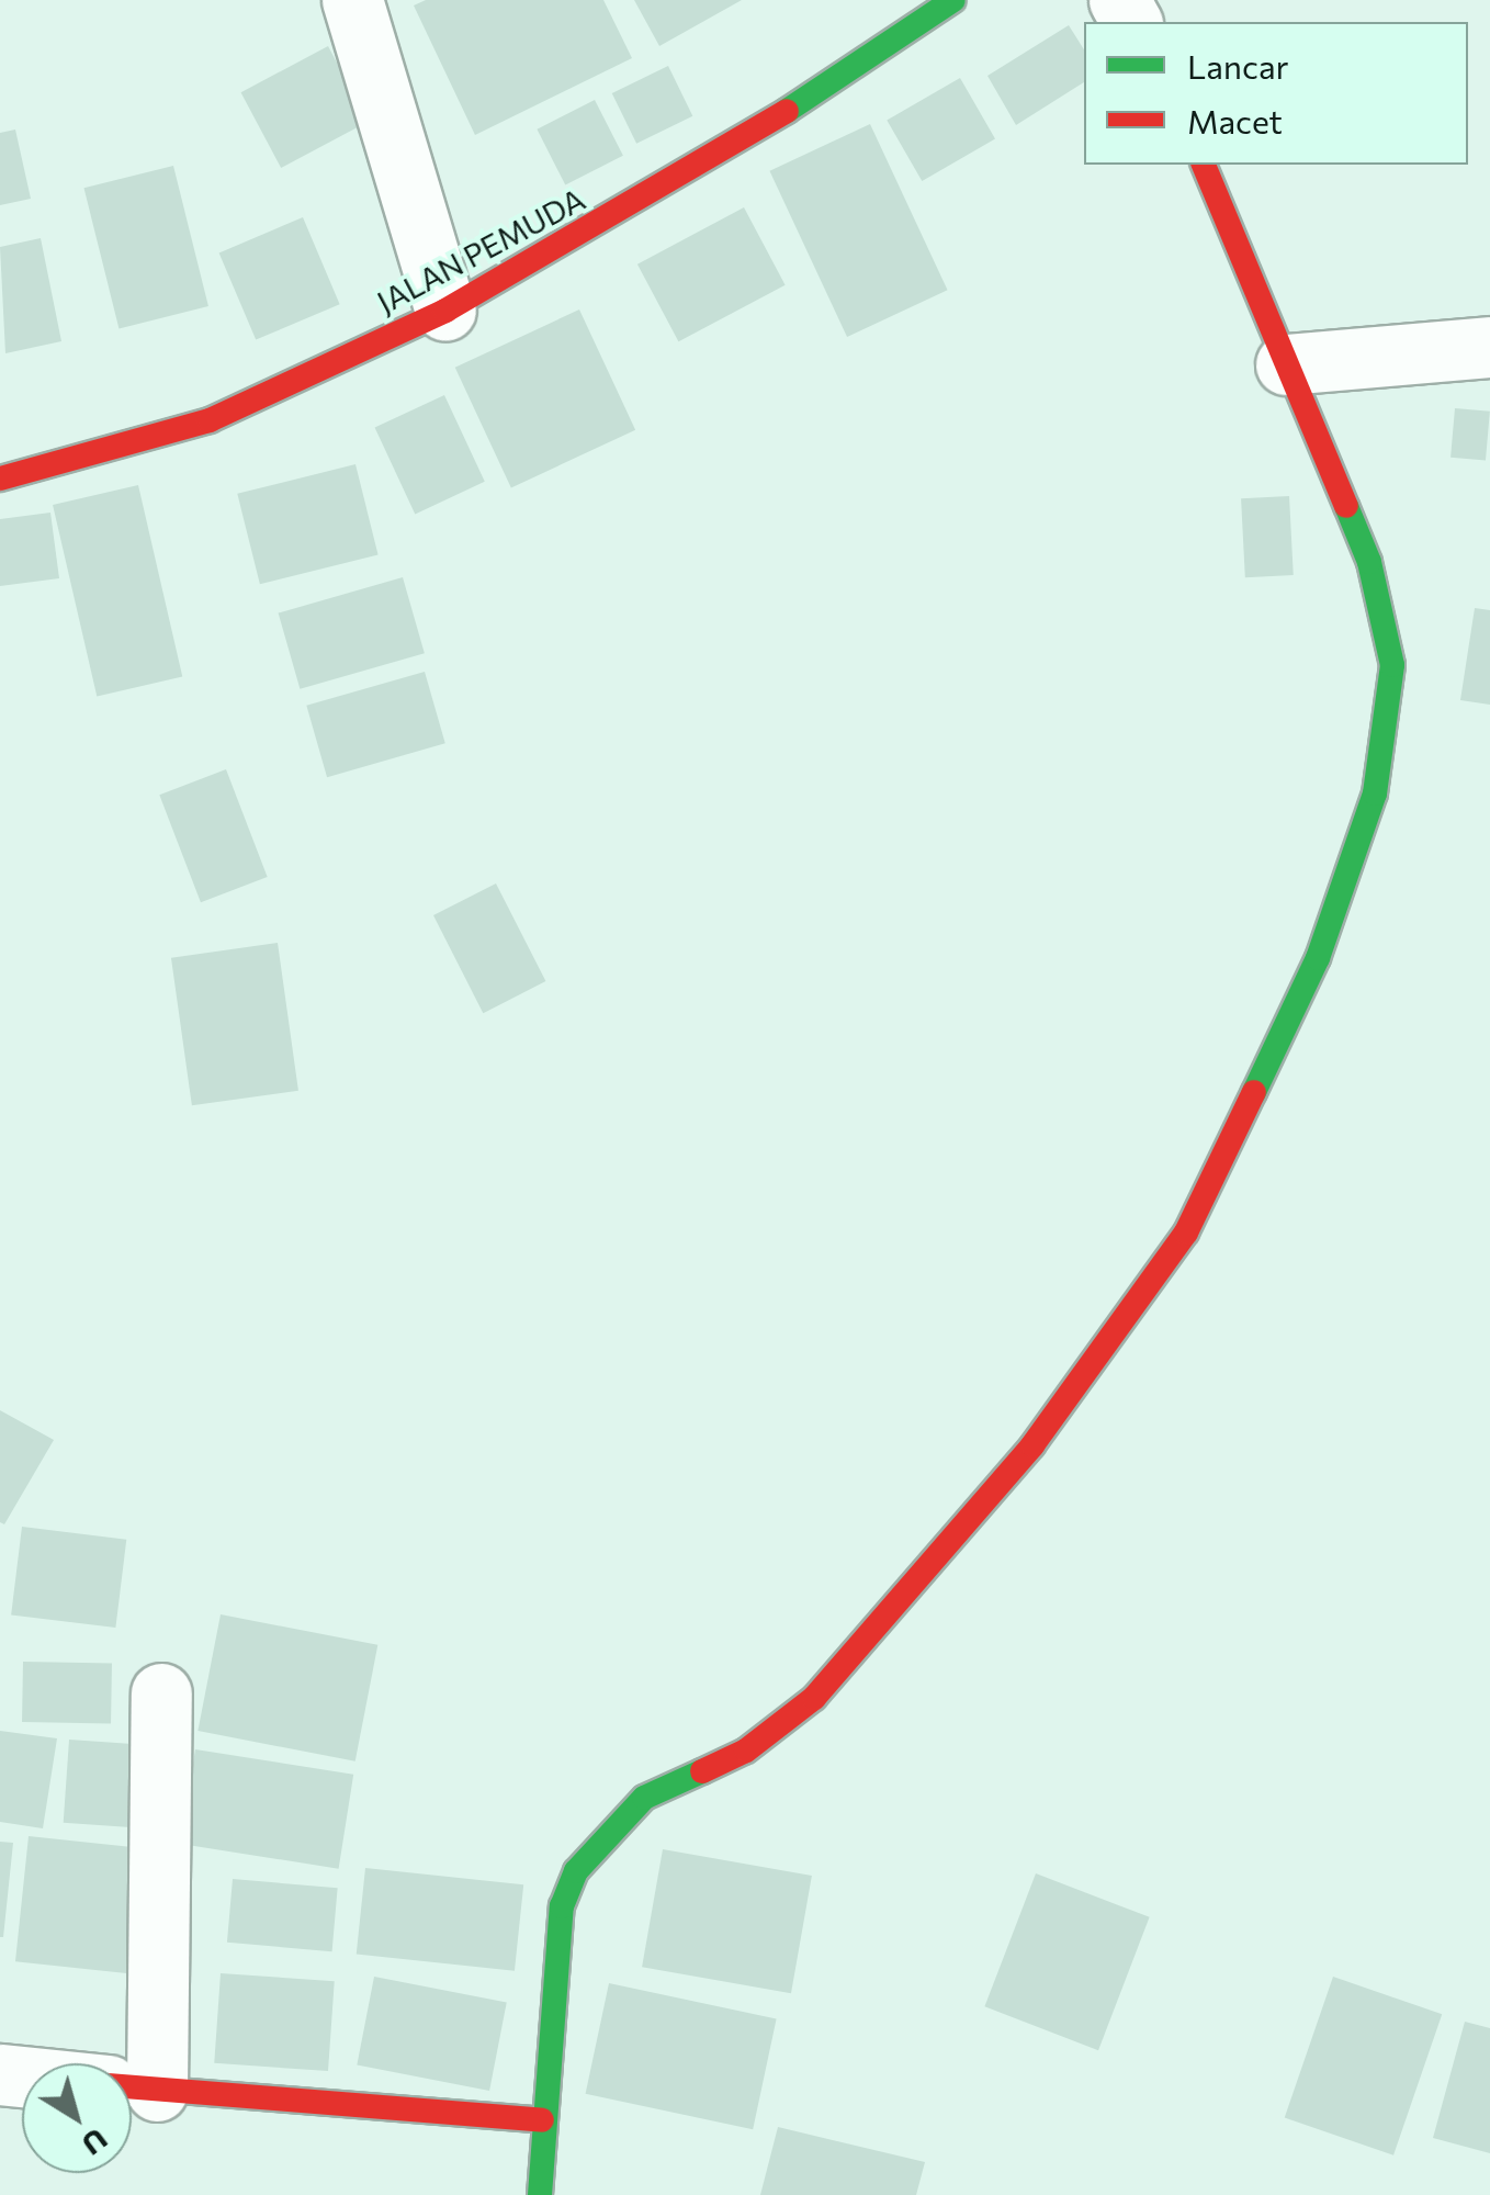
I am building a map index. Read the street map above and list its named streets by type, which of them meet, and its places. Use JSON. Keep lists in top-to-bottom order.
{
  "streets": {
    "street": ["JALAN PEMUDA"]
  },
  "legend": ["Lancar", "Macet"],
  "north": "bottom right"
}
